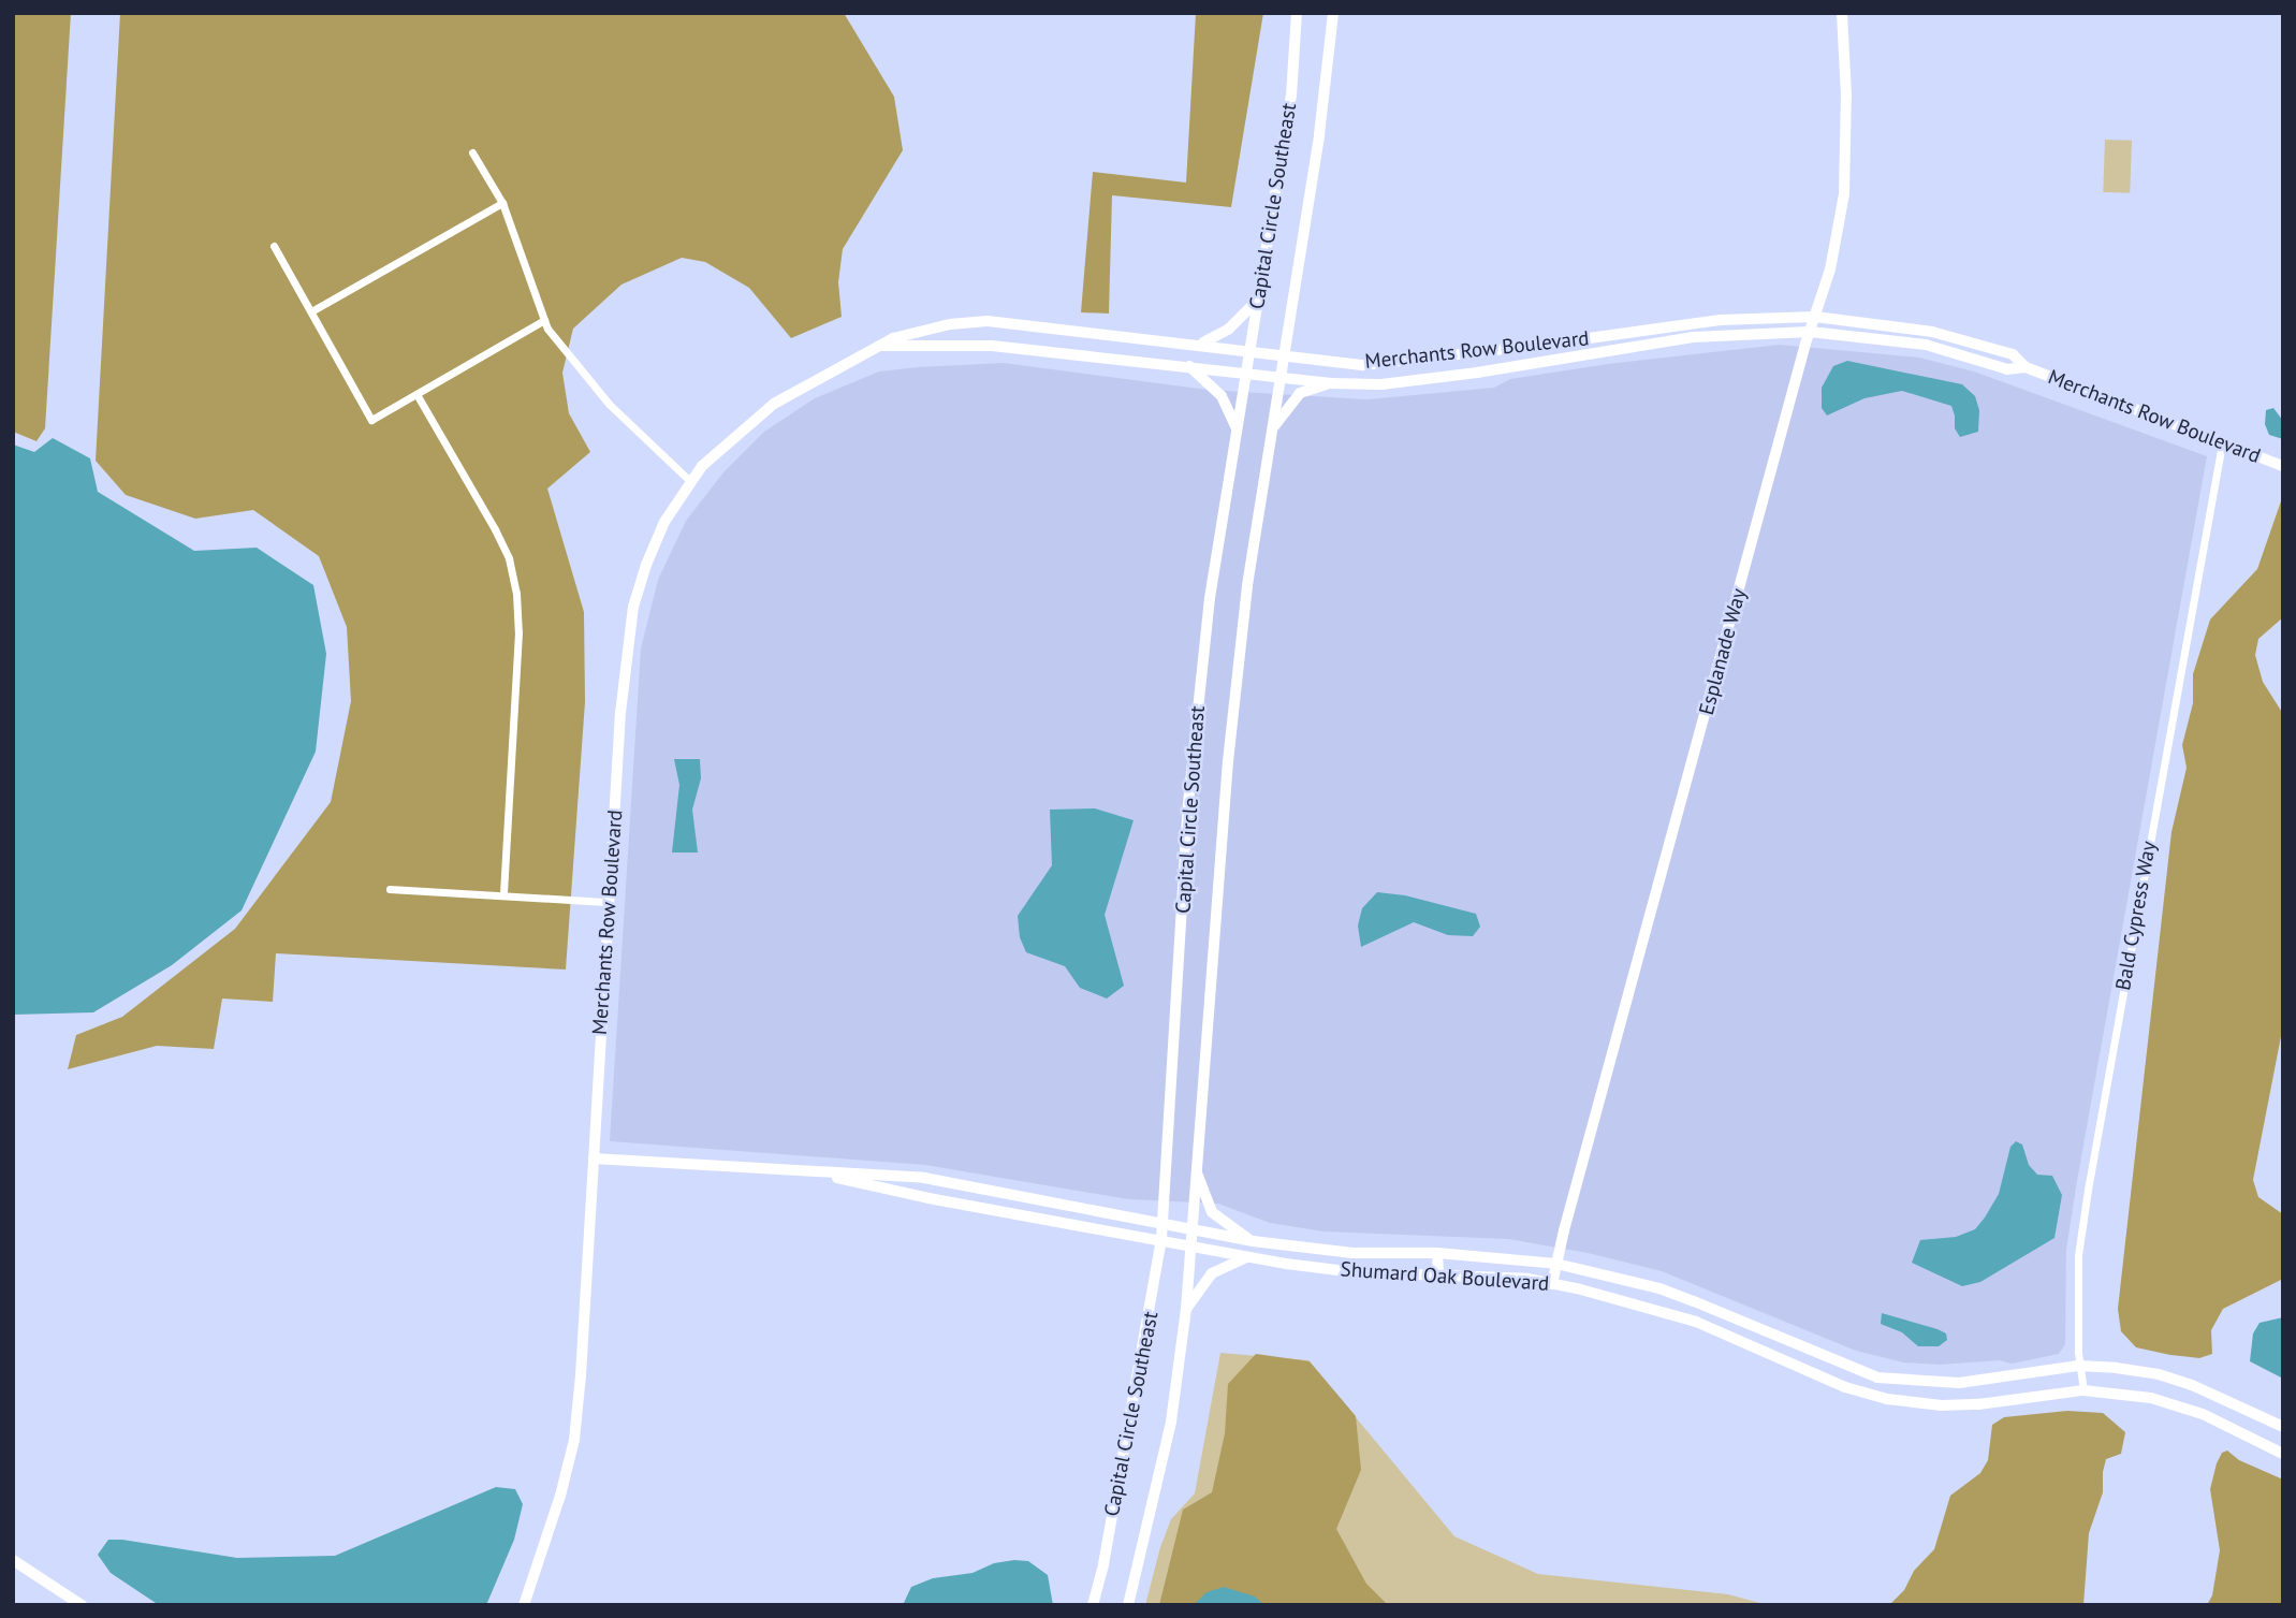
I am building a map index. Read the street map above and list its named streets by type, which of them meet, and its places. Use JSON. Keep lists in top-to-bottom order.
{
  "streets": {
    "main road": ["Capital Circle Southeast"],
    "street": [
      "Merchants Row Boulevard",
      "Esplanade Way",
      "Bald Cypress Way",
      "Shumard Oak Boulevard"
    ]
  },
  "crossings": [
    ["Capital Circle Southeast", "Merchants Row Boulevard"],
    ["Capital Circle Southeast", "Shumard Oak Boulevard"],
    ["Merchants Row Boulevard", "Esplanade Way"],
    ["Merchants Row Boulevard", "Bald Cypress Way"],
    ["Merchants Row Boulevard", "Shumard Oak Boulevard"],
    ["Esplanade Way", "Shumard Oak Boulevard"],
    ["Bald Cypress Way", "Shumard Oak Boulevard"]
  ]
}
